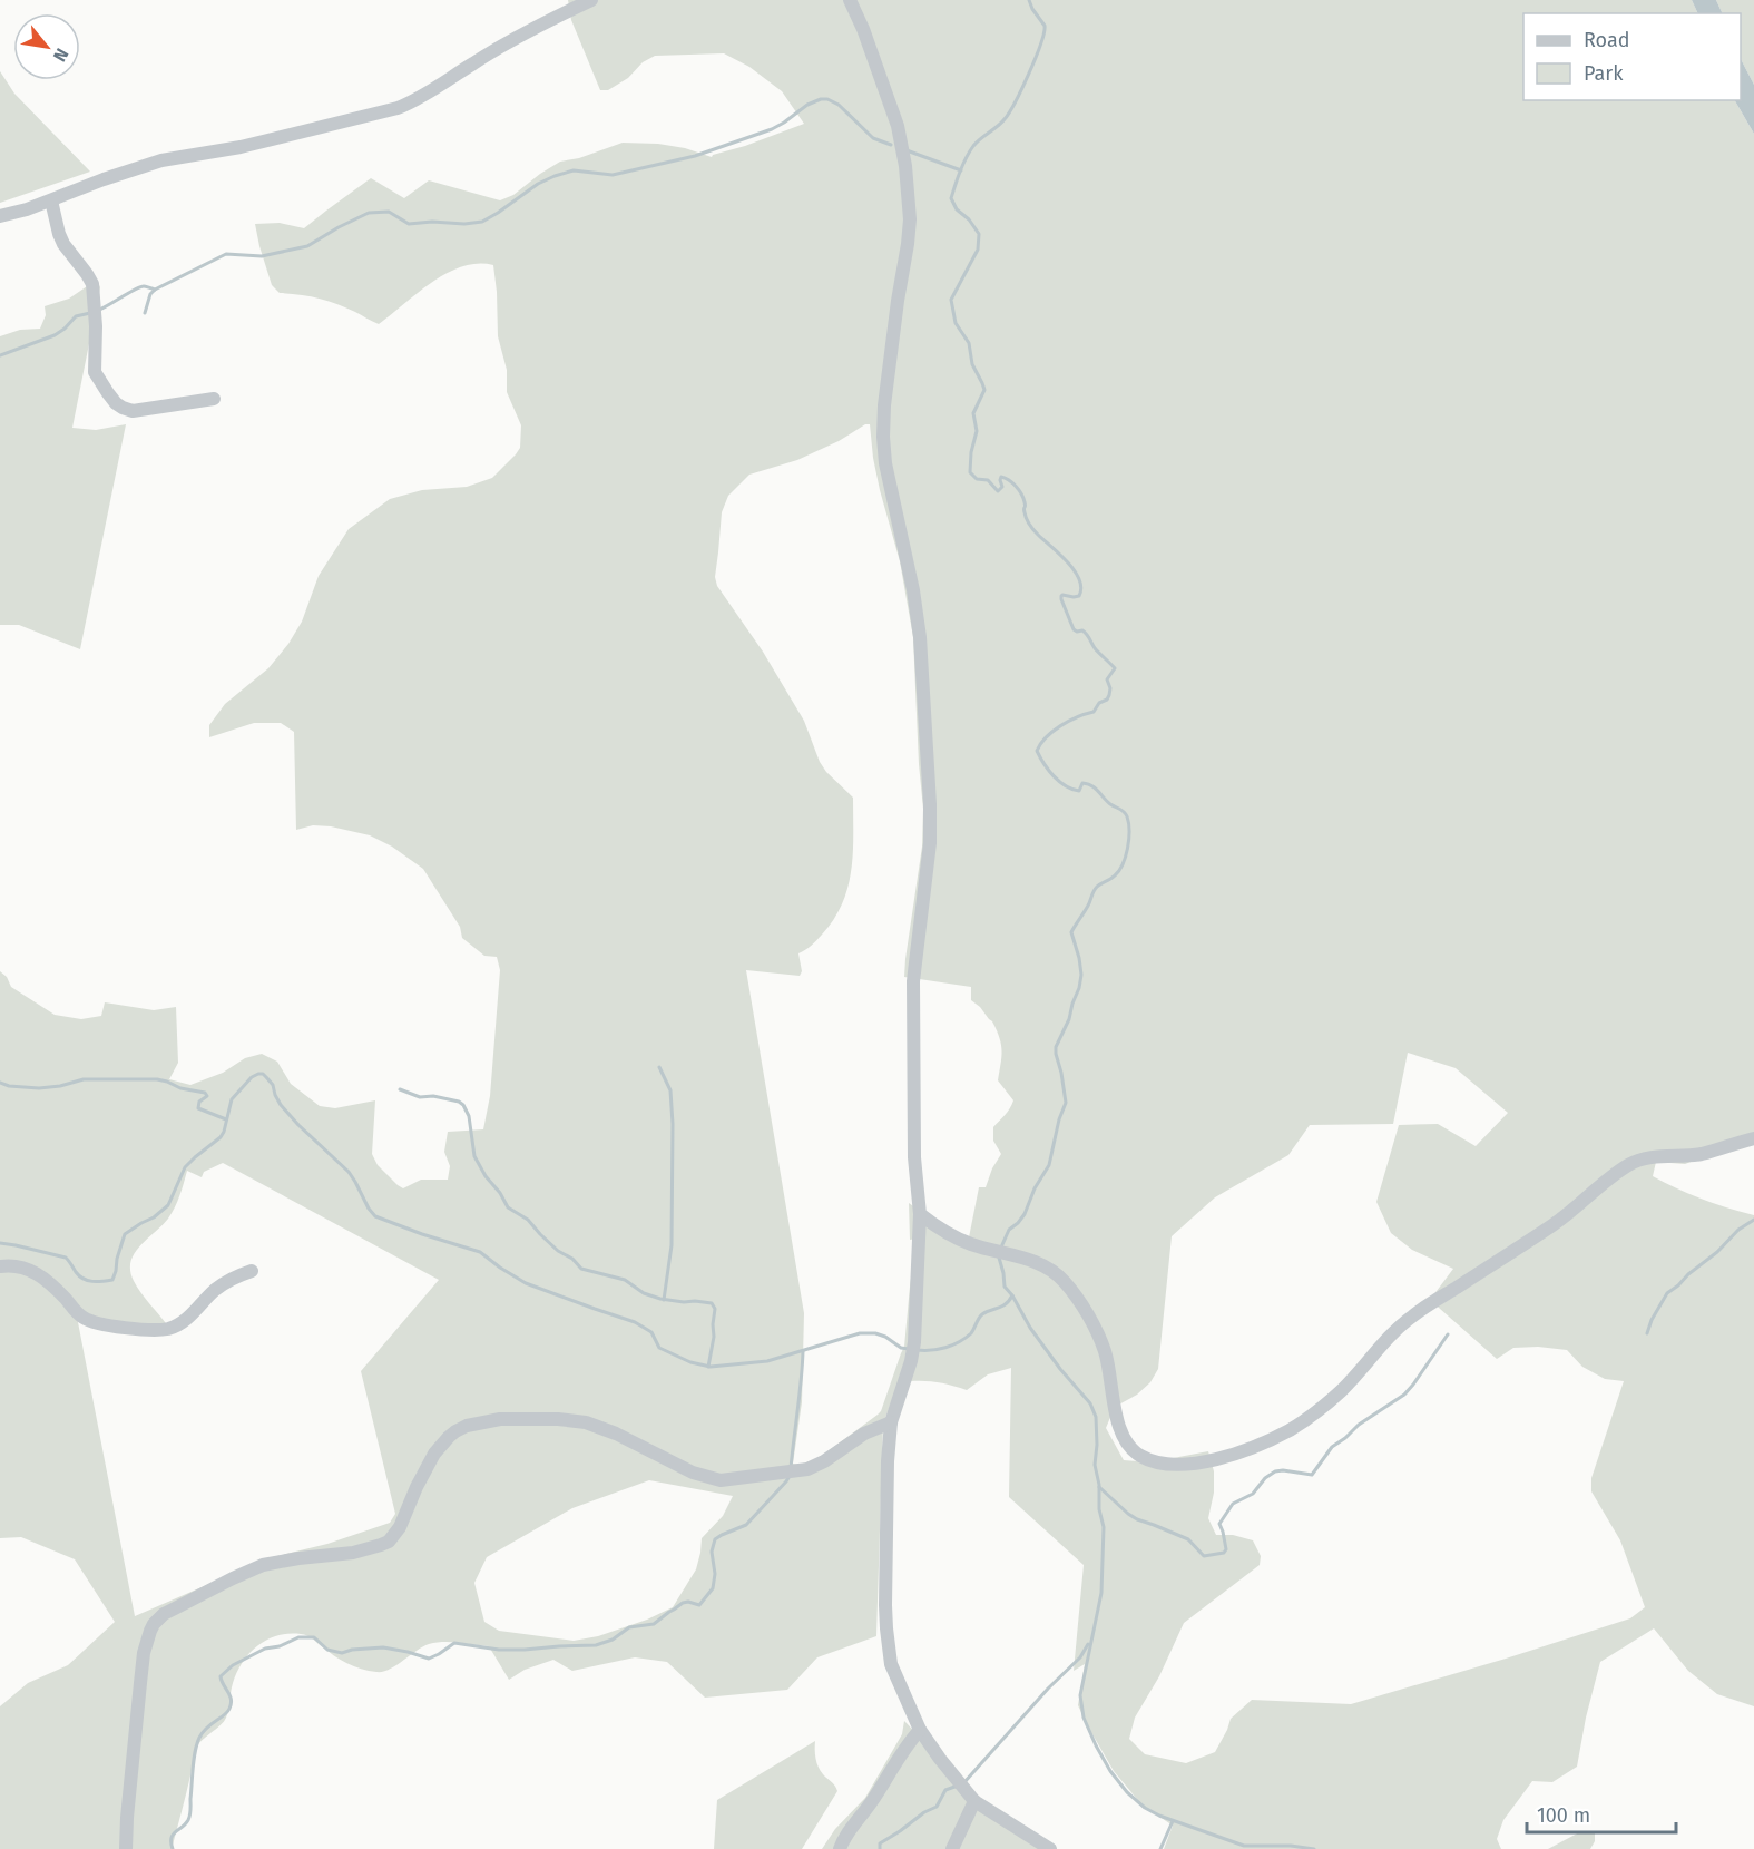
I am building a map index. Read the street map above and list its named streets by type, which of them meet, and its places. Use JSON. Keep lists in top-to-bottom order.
{
  "legend": ["Road", "Park"],
  "scale_bar": "100 m",
  "north": "bottom right"
}
